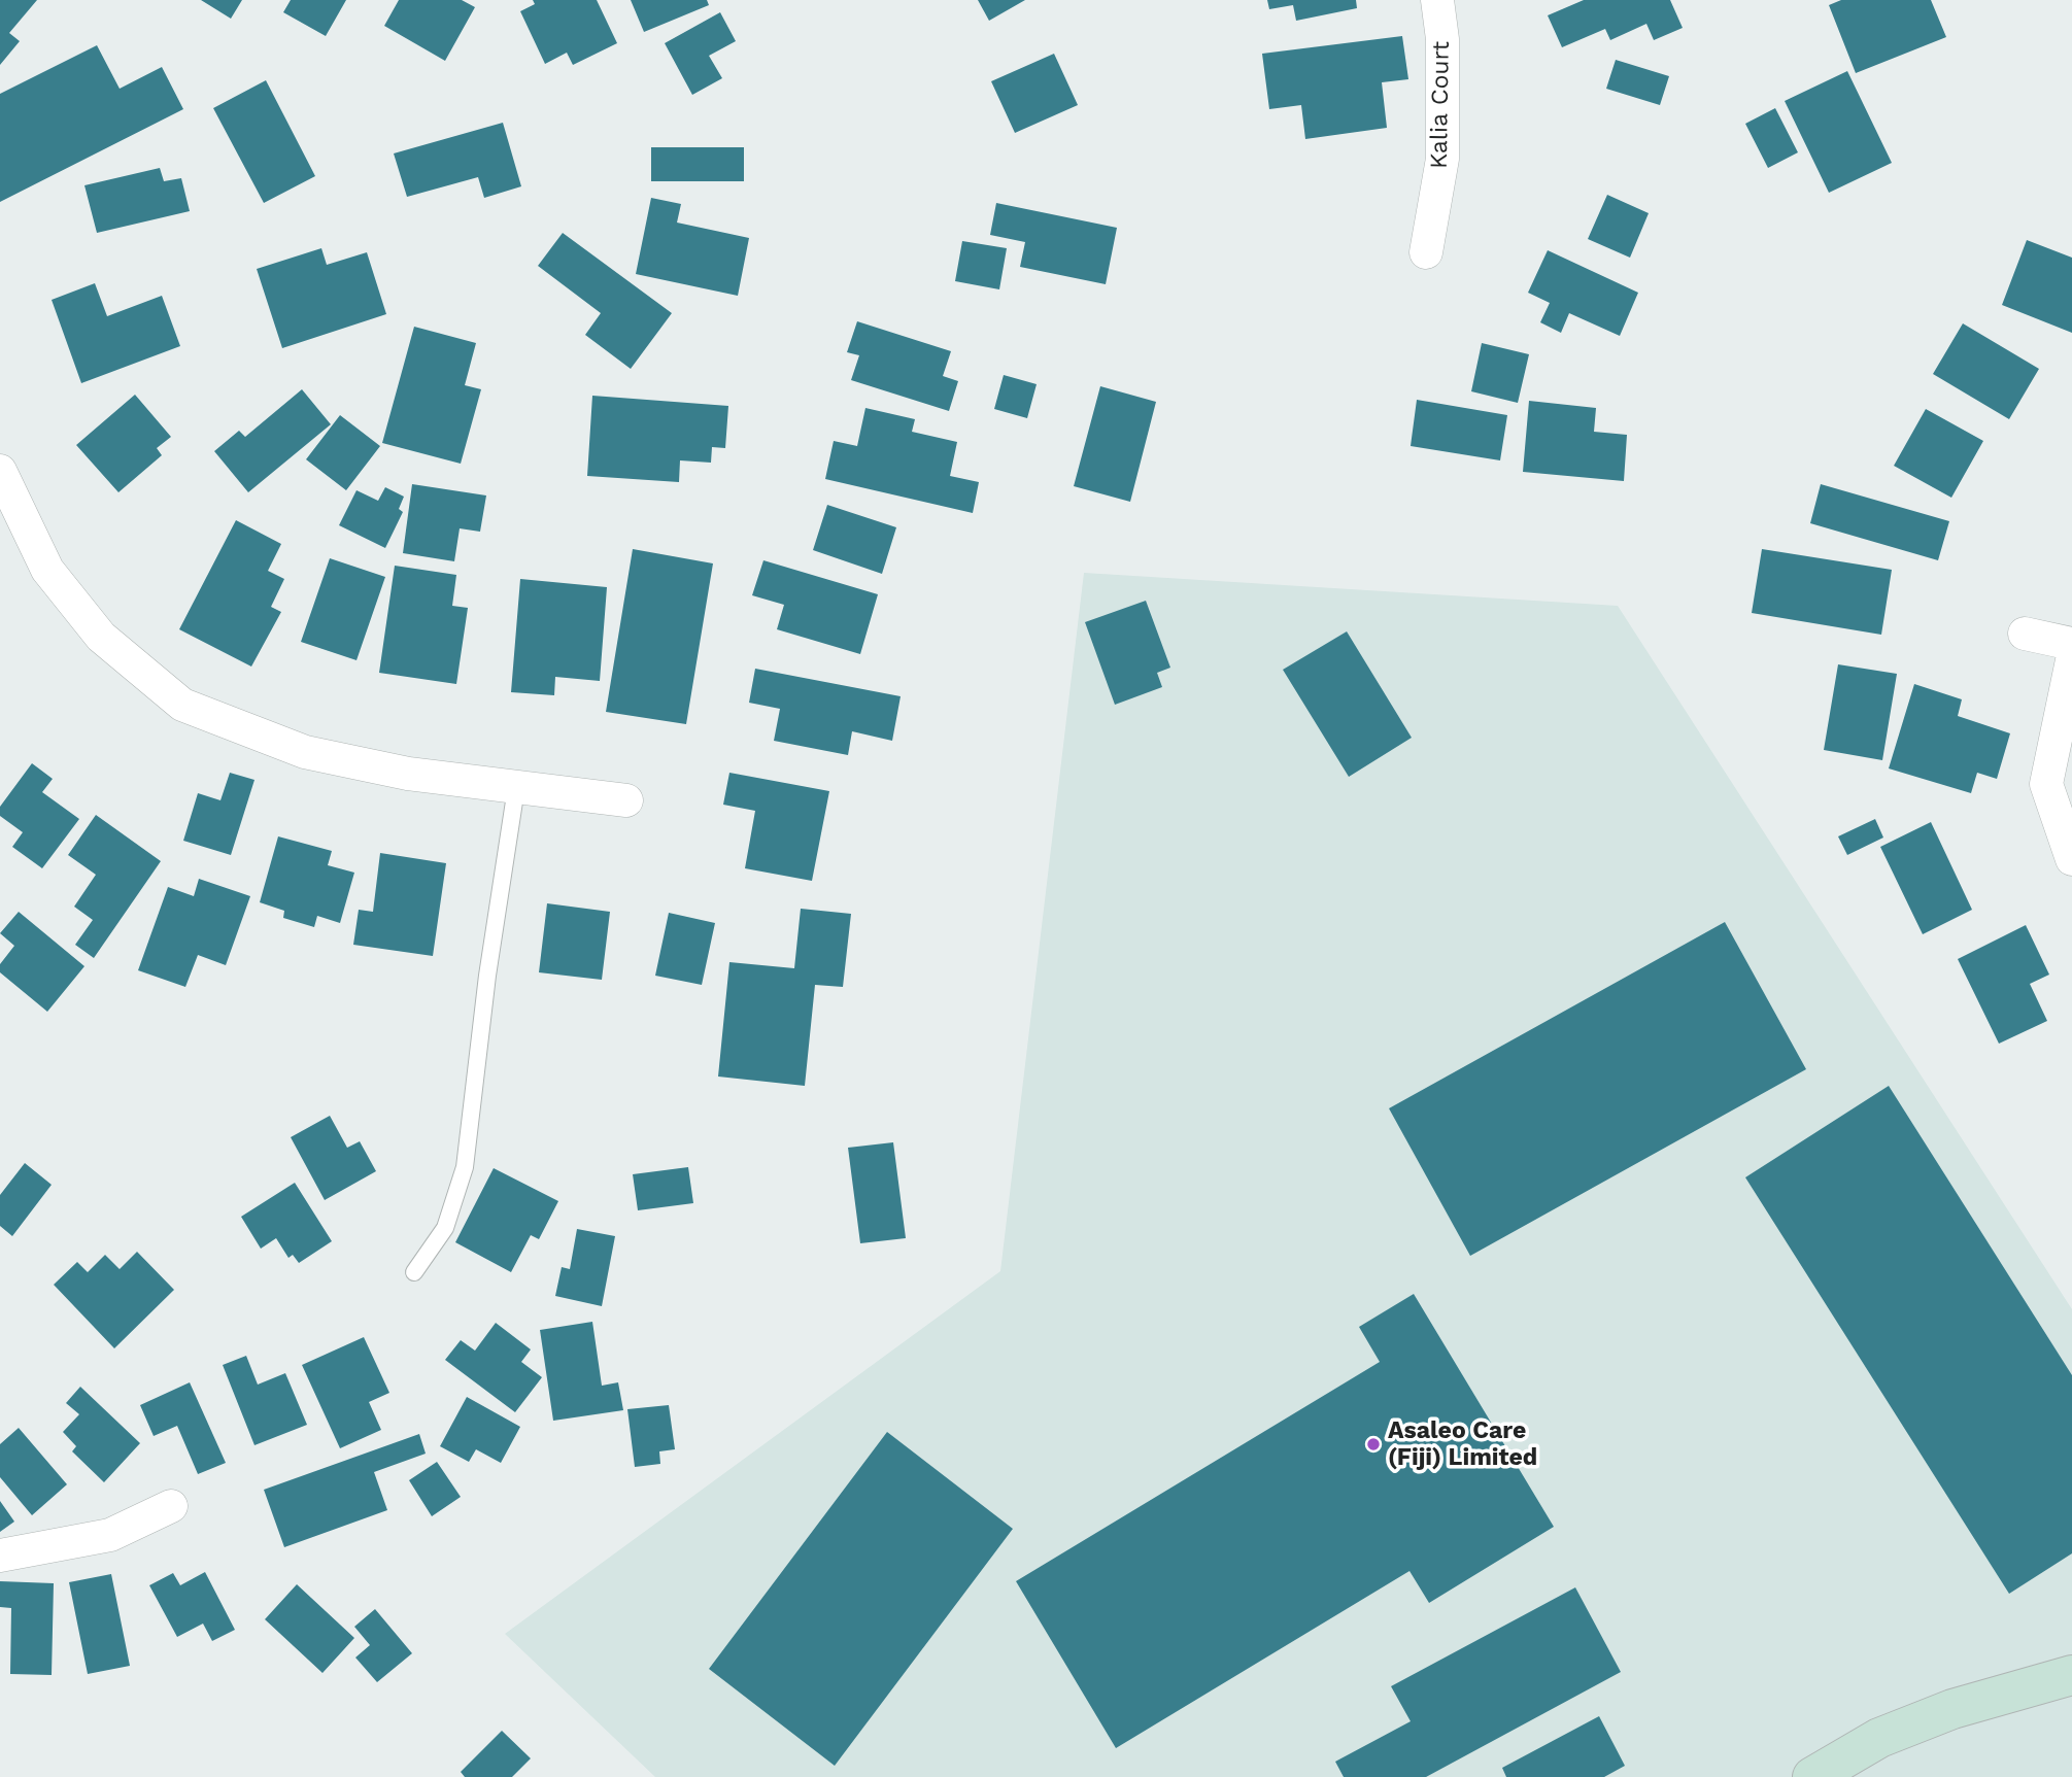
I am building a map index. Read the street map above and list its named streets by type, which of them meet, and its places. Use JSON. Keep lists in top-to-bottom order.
{
  "streets": {
    "street": ["Kalia Court"]
  },
  "places": ["Asaleo Care (Fiji) Limited"]
}
